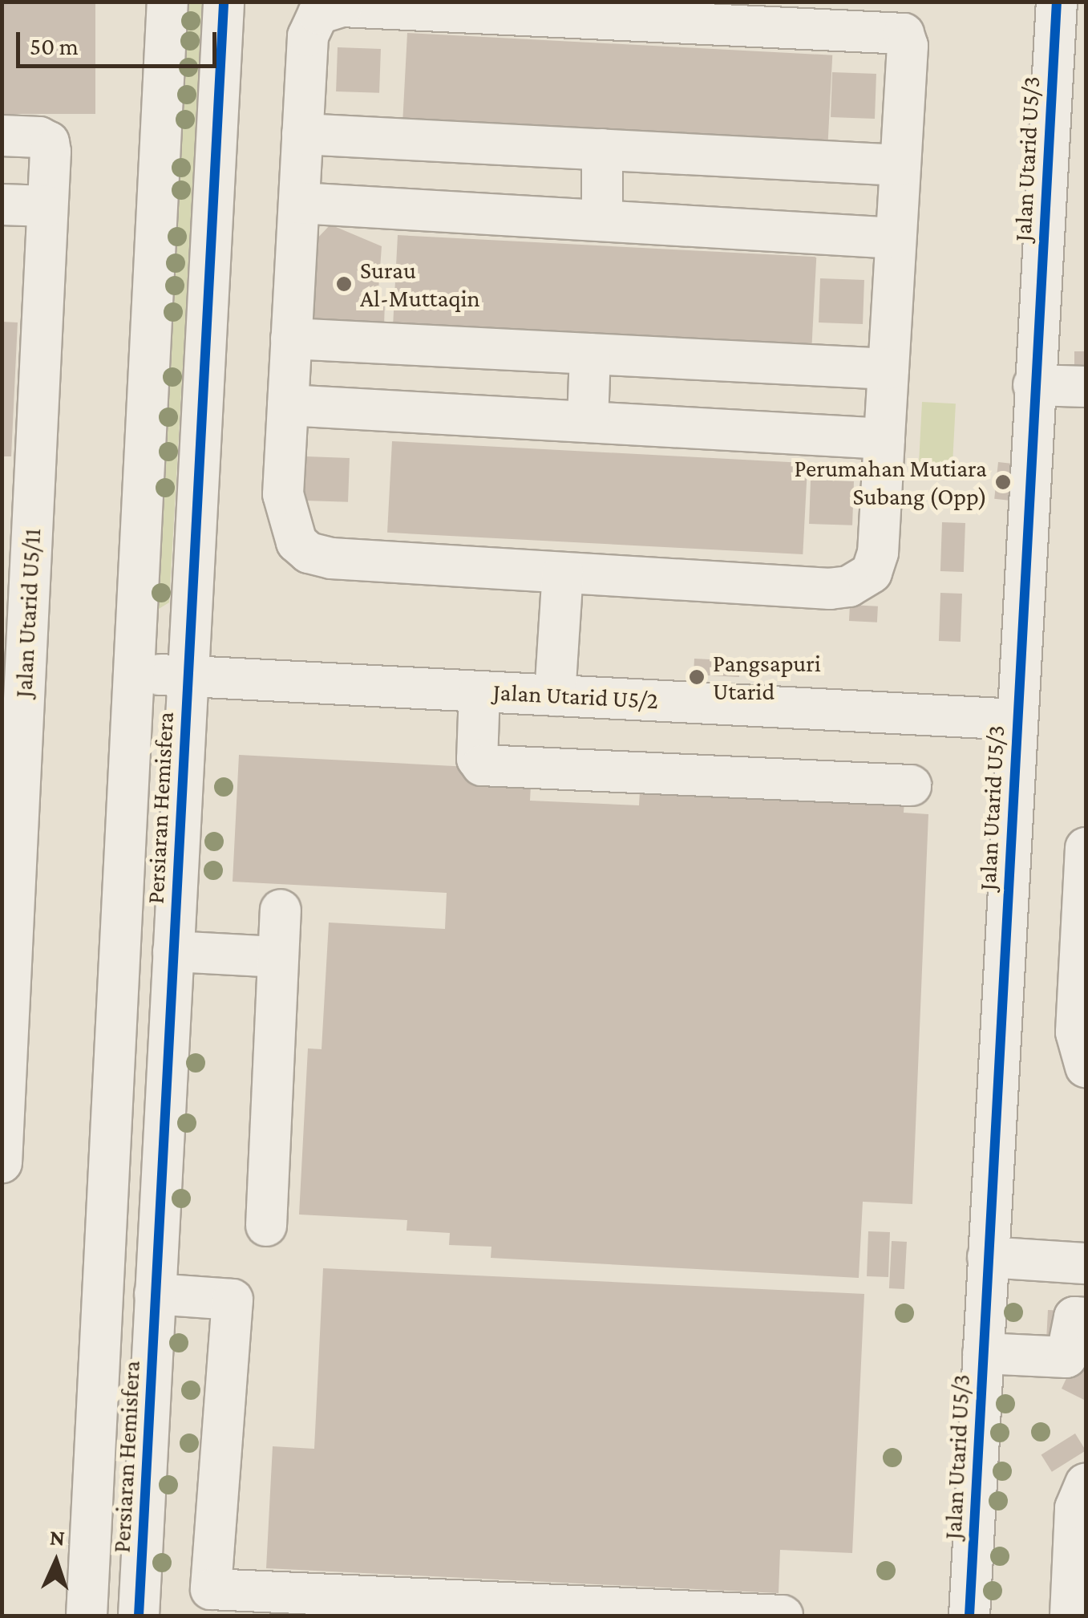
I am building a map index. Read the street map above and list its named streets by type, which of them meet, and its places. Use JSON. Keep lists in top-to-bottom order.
{
  "streets": {
    "street": [
      "Jalan Utarid U5/3",
      "Jalan Utarid U5/11",
      "Jalan Utarid U5/2",
      "Persiaran Hemisfera"
    ]
  },
  "crossings": [
    ["Jalan Utarid U5/3", "Jalan Utarid U5/2"],
    ["Jalan Utarid U5/2", "Persiaran Hemisfera"]
  ],
  "places": ["Surau Al-Muttaqin", "Perumahan Mutiara Subang (Opp)", "Pangsapuri Utarid"],
  "scale_bar": "50 m",
  "north": "top"
}
